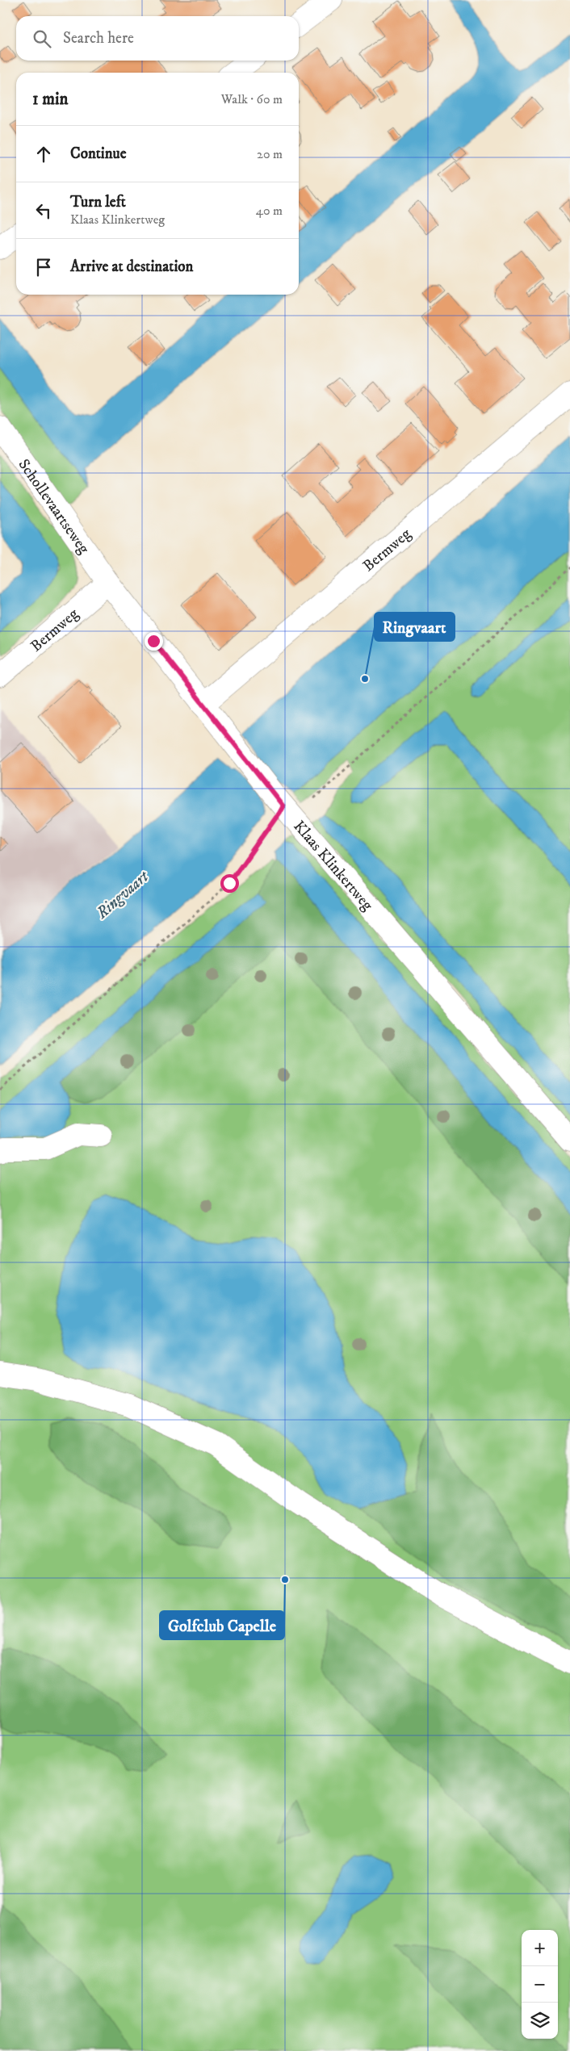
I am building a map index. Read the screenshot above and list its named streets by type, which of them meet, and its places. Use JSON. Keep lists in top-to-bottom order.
{
  "streets": {
    "street": ["Schollevaartseweg", "Bermweg", "Klaas Klinkertweg"]
  },
  "crossings": [
    ["Schollevaartseweg", "Bermweg"],
    ["Schollevaartseweg", "Klaas Klinkertweg"],
    ["Bermweg", "Klaas Klinkertweg"]
  ],
  "water": ["Ringvaart"],
  "places": ["Ringvaart", "Golfclub Capelle"],
  "page": {
    "search": "Search here",
    "heading": ["1 min", "Walk · 60 m"],
    "list": [
      ["Continue", "20 m"],
      ["Turn left", "Klaas Klinkertweg", "40 m"],
      "Arrive at destination"
    ],
    "map_buttons": ["+", "−"]
  }
}
